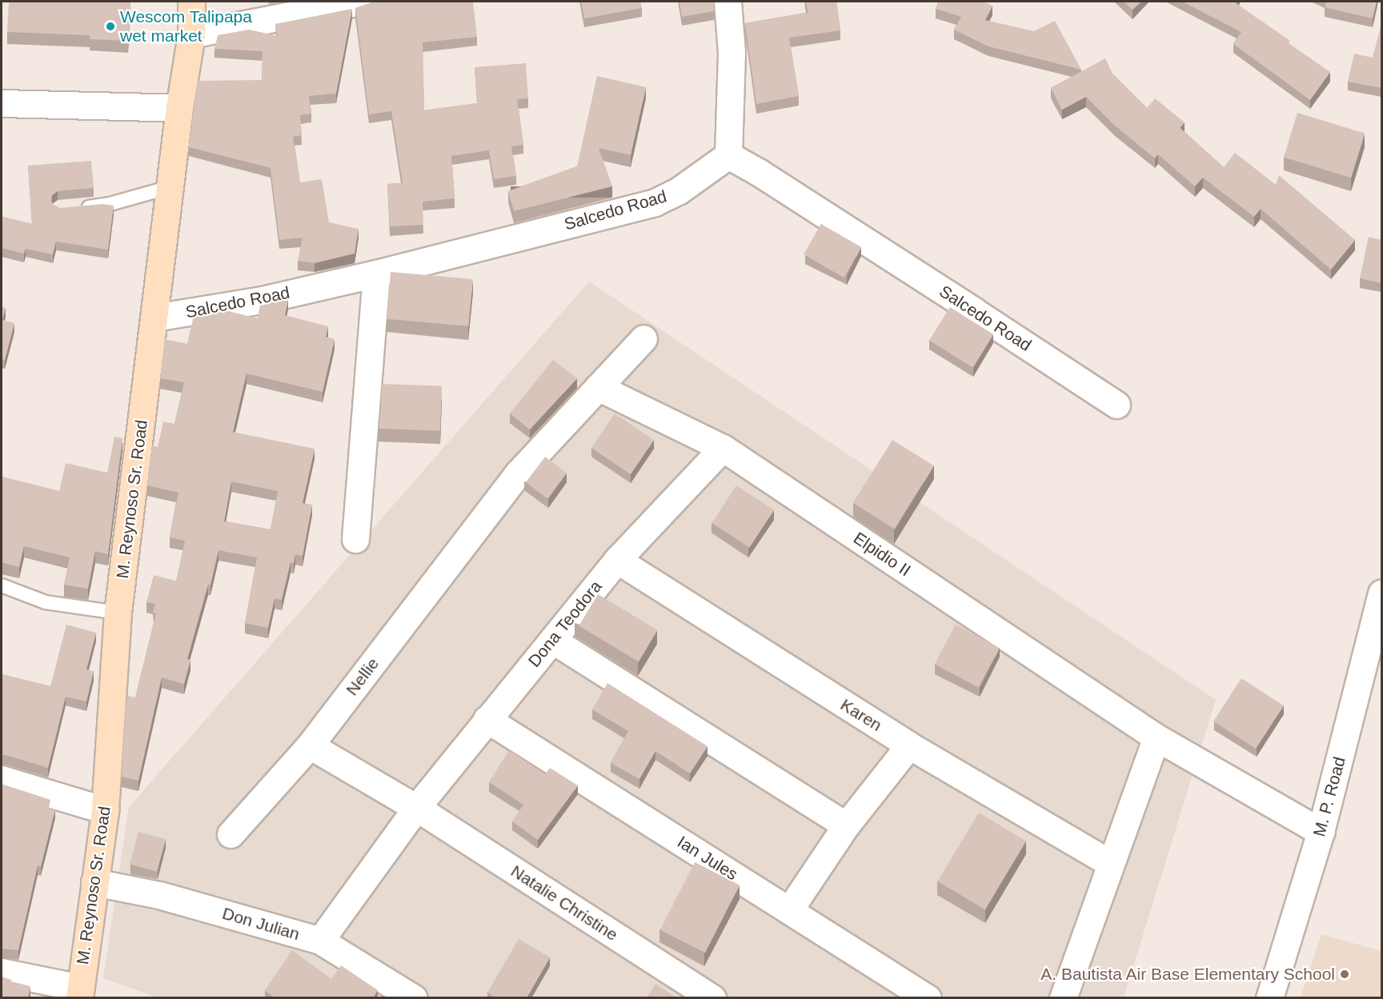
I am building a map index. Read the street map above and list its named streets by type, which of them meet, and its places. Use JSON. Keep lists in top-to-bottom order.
{
  "streets": {
    "street": [
      "Salcedo Road",
      "M. Reynoso Sr. Road",
      "Elpidio II",
      "Dona Teodora",
      "Nellie",
      "Karen",
      "M. P. Road",
      "Ian Jules",
      "Natalie Christine",
      "Don Julian"
    ]
  },
  "crossings": [
    ["Salcedo Road", "M. Reynoso Sr. Road"],
    ["M. Reynoso Sr. Road", "Don Julian"],
    ["Elpidio II", "Dona Teodora"],
    ["Elpidio II", "Nellie"],
    ["Elpidio II", "M. P. Road"],
    ["Dona Teodora", "Karen"],
    ["Dona Teodora", "Ian Jules"],
    ["Dona Teodora", "Natalie Christine"]
  ],
  "places": ["Wescom Talipapa wet market", "A. Bautista Air Base Elementary School"]
}
